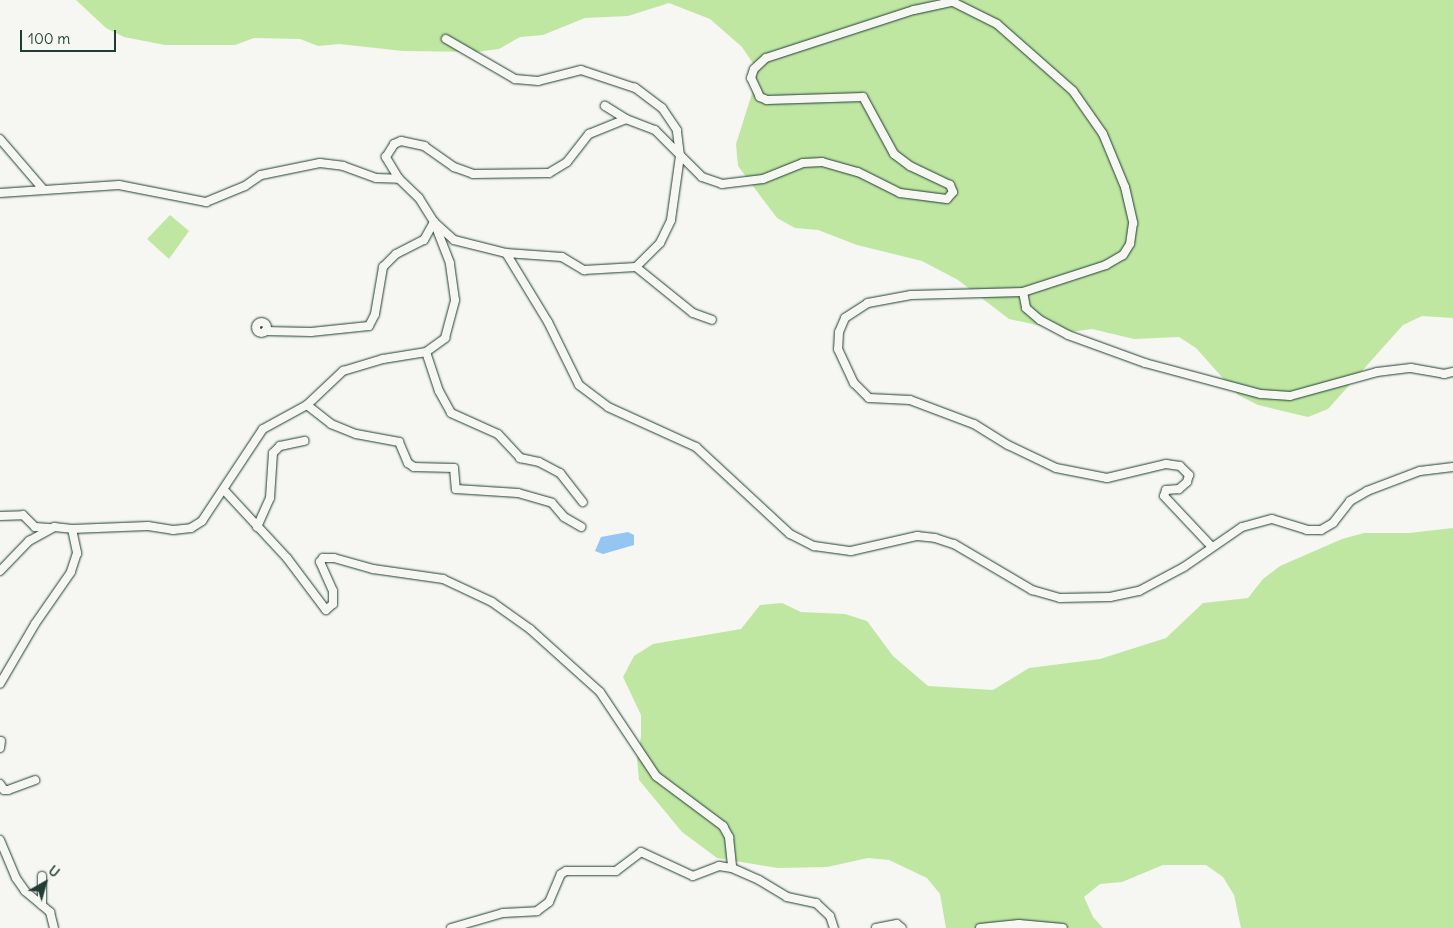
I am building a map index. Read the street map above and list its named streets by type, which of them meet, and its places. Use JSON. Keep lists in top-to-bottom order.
{
  "scale_bar": "100 m",
  "north": "top right"
}
